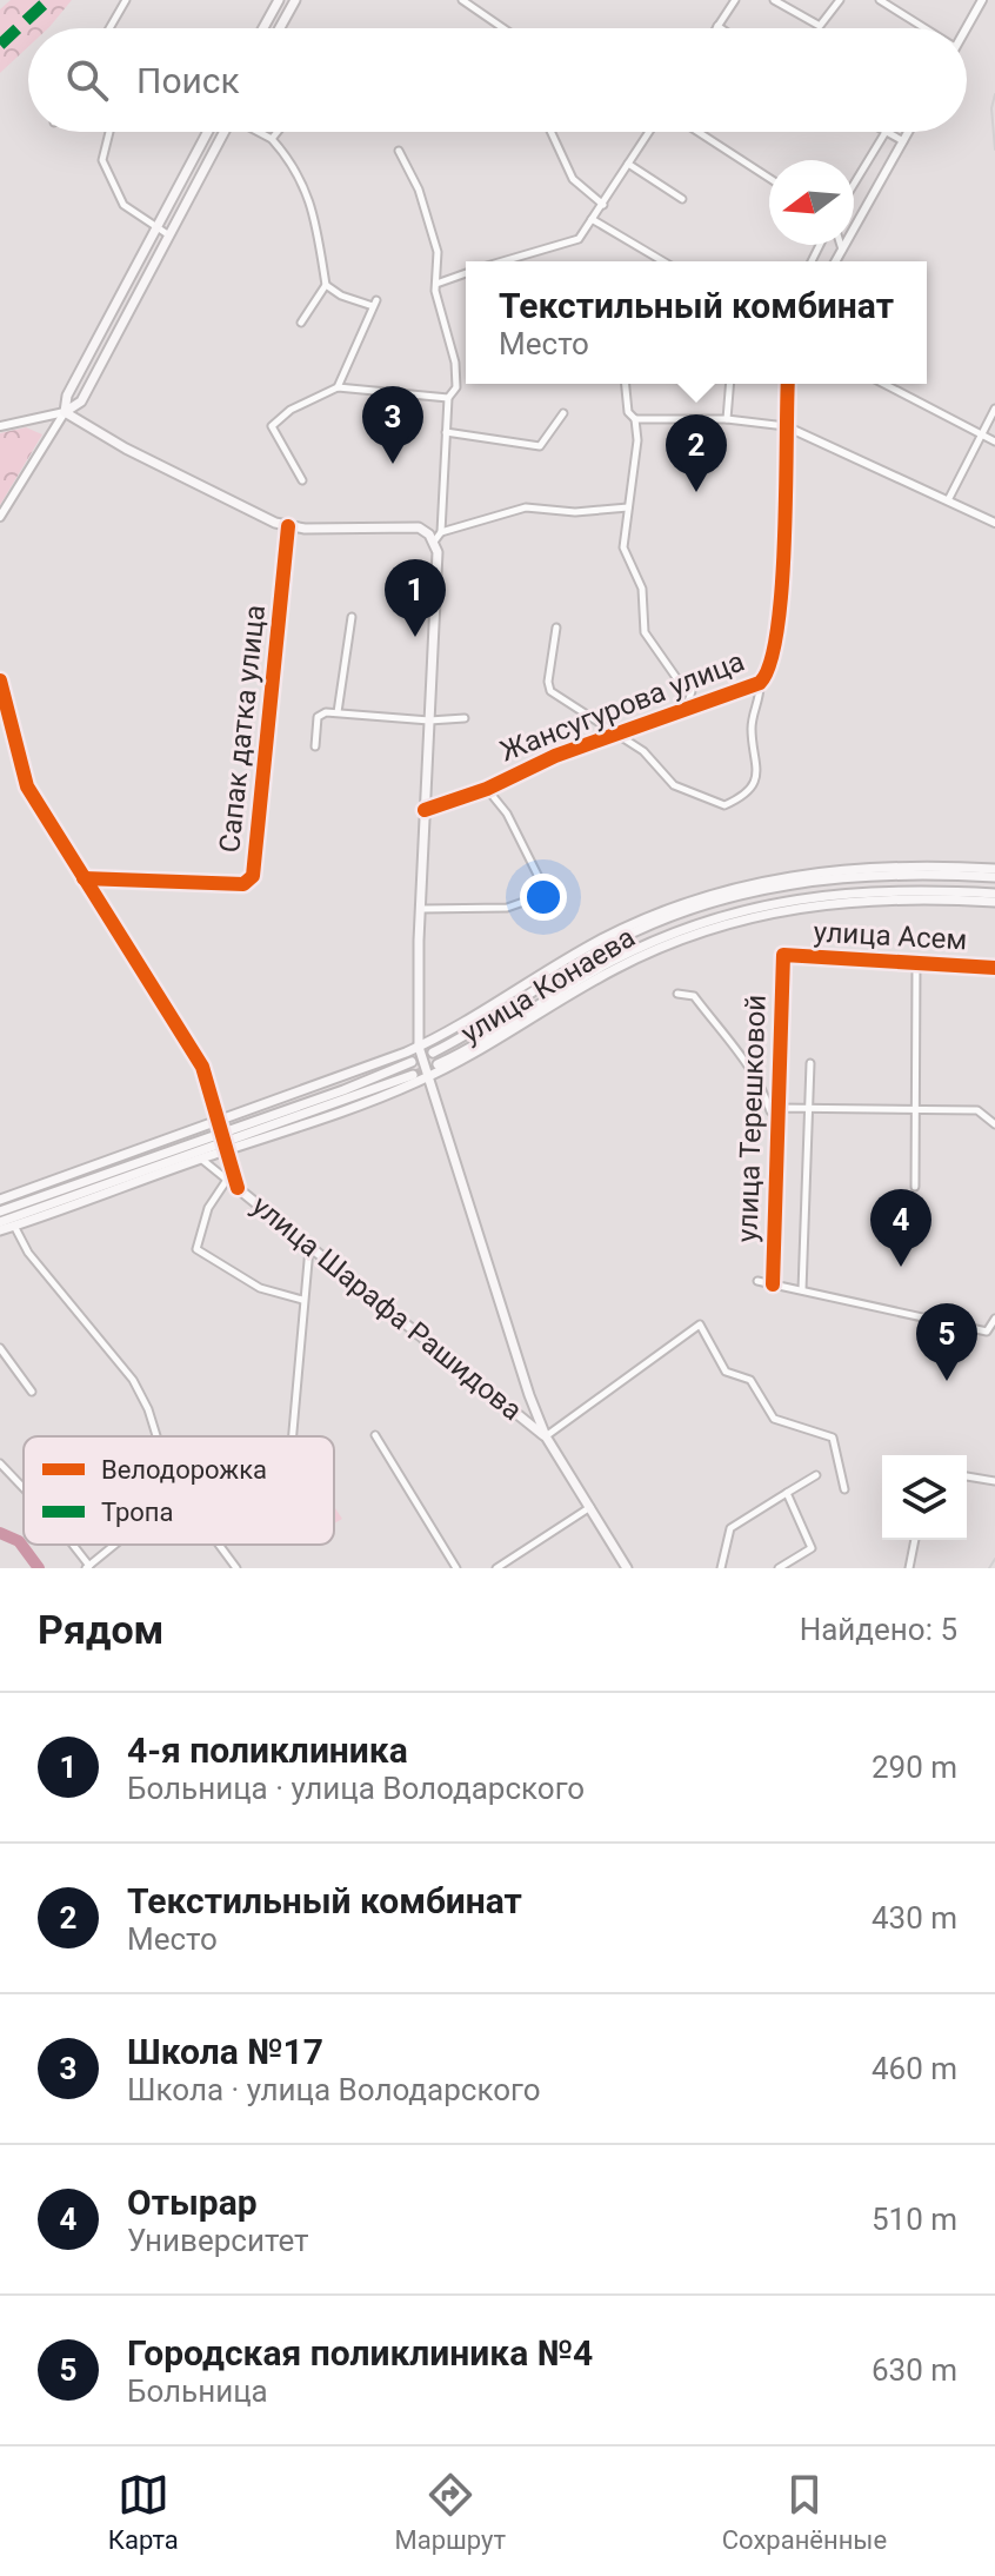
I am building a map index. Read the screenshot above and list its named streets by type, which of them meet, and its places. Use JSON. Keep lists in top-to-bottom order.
{
  "streets": {
    "main road": ["улица Конаева", "улица Шарафа Рашидова"],
    "street": [
      "Жансугурова улица",
      "Сапак датка улица",
      "улица Асем",
      "улица Терешковой"
    ]
  },
  "crossings": [
    ["Жансугурова улица", "улица Шарафа Рашидова"],
    ["улица Асем", "улица Терешковой"],
    ["улица Конаева", "улица Шарафа Рашидова"]
  ],
  "legend": ["Велодорожка", "Тропа"],
  "north": "left",
  "page": {
    "search": "Поиск",
    "popup": ["Текстильный комбинат", "Место"],
    "pins": [
      "3",
      "2",
      "1",
      "4",
      "5"
    ],
    "heading": ["Рядом", "Найдено: 5"],
    "list": [
      {
        "mark": "1",
        "name": "4-я поликлиника",
        "note": "Больница · улица Володарского",
        "value": "290 m"
      },
      {
        "mark": "2",
        "name": "Текстильный комбинат",
        "note": "Место",
        "value": "430 m"
      },
      {
        "mark": "3",
        "name": "Школа №17",
        "note": "Школа · улица Володарского",
        "value": "460 m"
      },
      {
        "mark": "4",
        "name": "Отырар",
        "note": "Университет",
        "value": "510 m"
      },
      {
        "mark": "5",
        "name": "Городская поликлиника №4",
        "note": "Больница",
        "value": "630 m"
      }
    ],
    "nav": ["Карта", "Маршрут", "Сохранённые"]
  }
}
